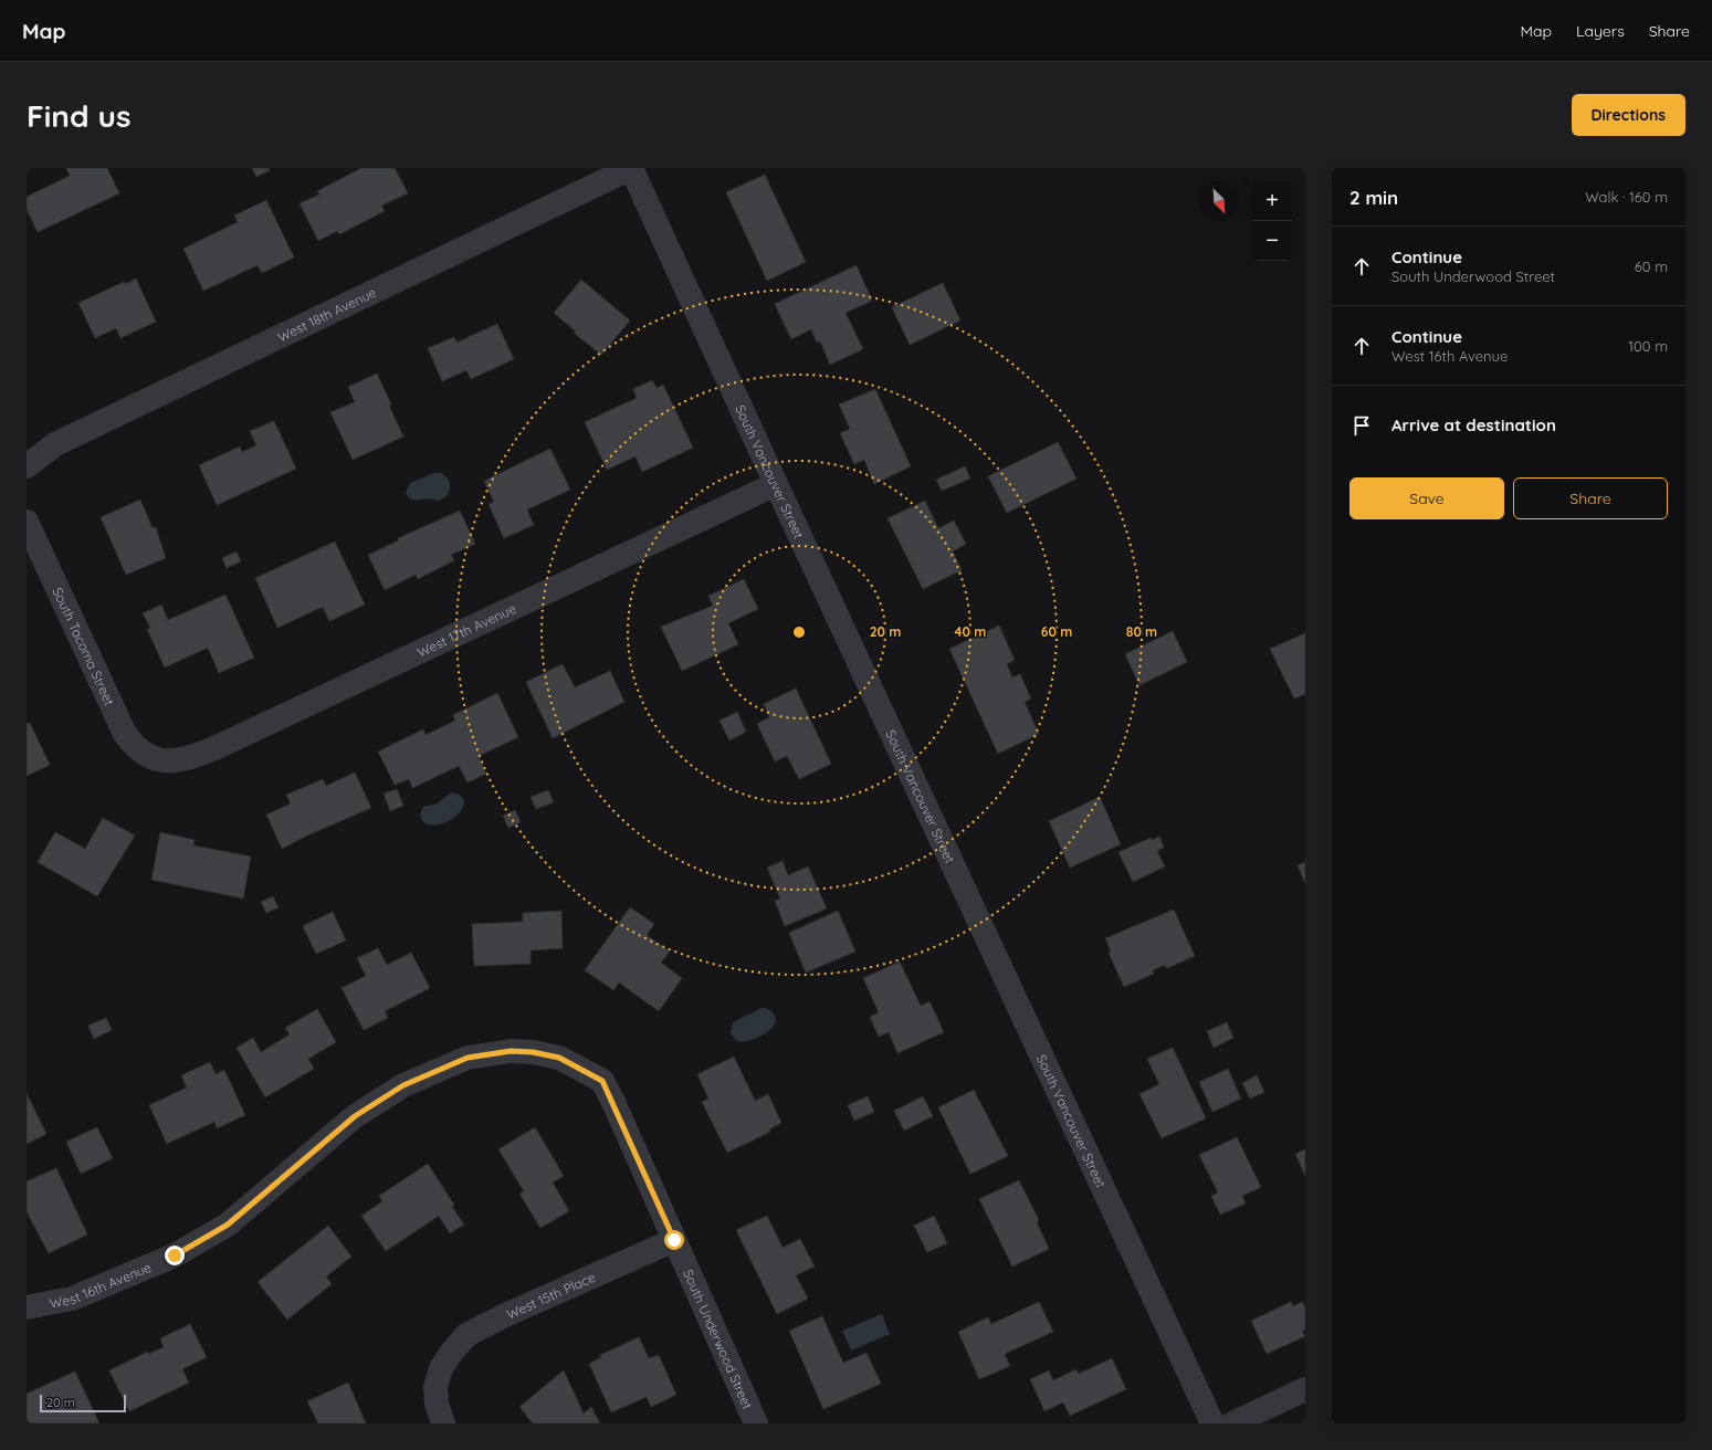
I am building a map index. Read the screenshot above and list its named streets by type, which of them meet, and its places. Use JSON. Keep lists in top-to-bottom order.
{
  "streets": {
    "street": [
      "West 18th Avenue",
      "South Vancouver Street",
      "West 17th Avenue",
      "South Tacoma Street",
      "West 16th Avenue",
      "West 15th Place",
      "South Underwood Street"
    ]
  },
  "crossings": [
    ["West 18th Avenue", "South Vancouver Street"],
    ["South Vancouver Street", "West 17th Avenue"],
    ["West 17th Avenue", "South Tacoma Street"],
    ["West 16th Avenue", "South Underwood Street"],
    ["West 15th Place", "South Underwood Street"]
  ],
  "scale_bar": "20 m",
  "north": "bottom right",
  "page": {
    "header": "Map",
    "nav": ["Map", "Layers", "Share"],
    "buttons": [
      "Directions",
      ["Save", "Share"]
    ],
    "title": "Find us",
    "heading": ["2 min", "Walk · 160 m"],
    "map_buttons": ["+", "−"],
    "list": [
      ["Continue", "South Underwood Street", "60 m"],
      ["Continue", "West 16th Avenue", "100 m"],
      "Arrive at destination"
    ],
    "scale": "20 m"
  },
  "rings": [
    "20 m",
    "40 m",
    "60 m",
    "80 m"
  ]
}
